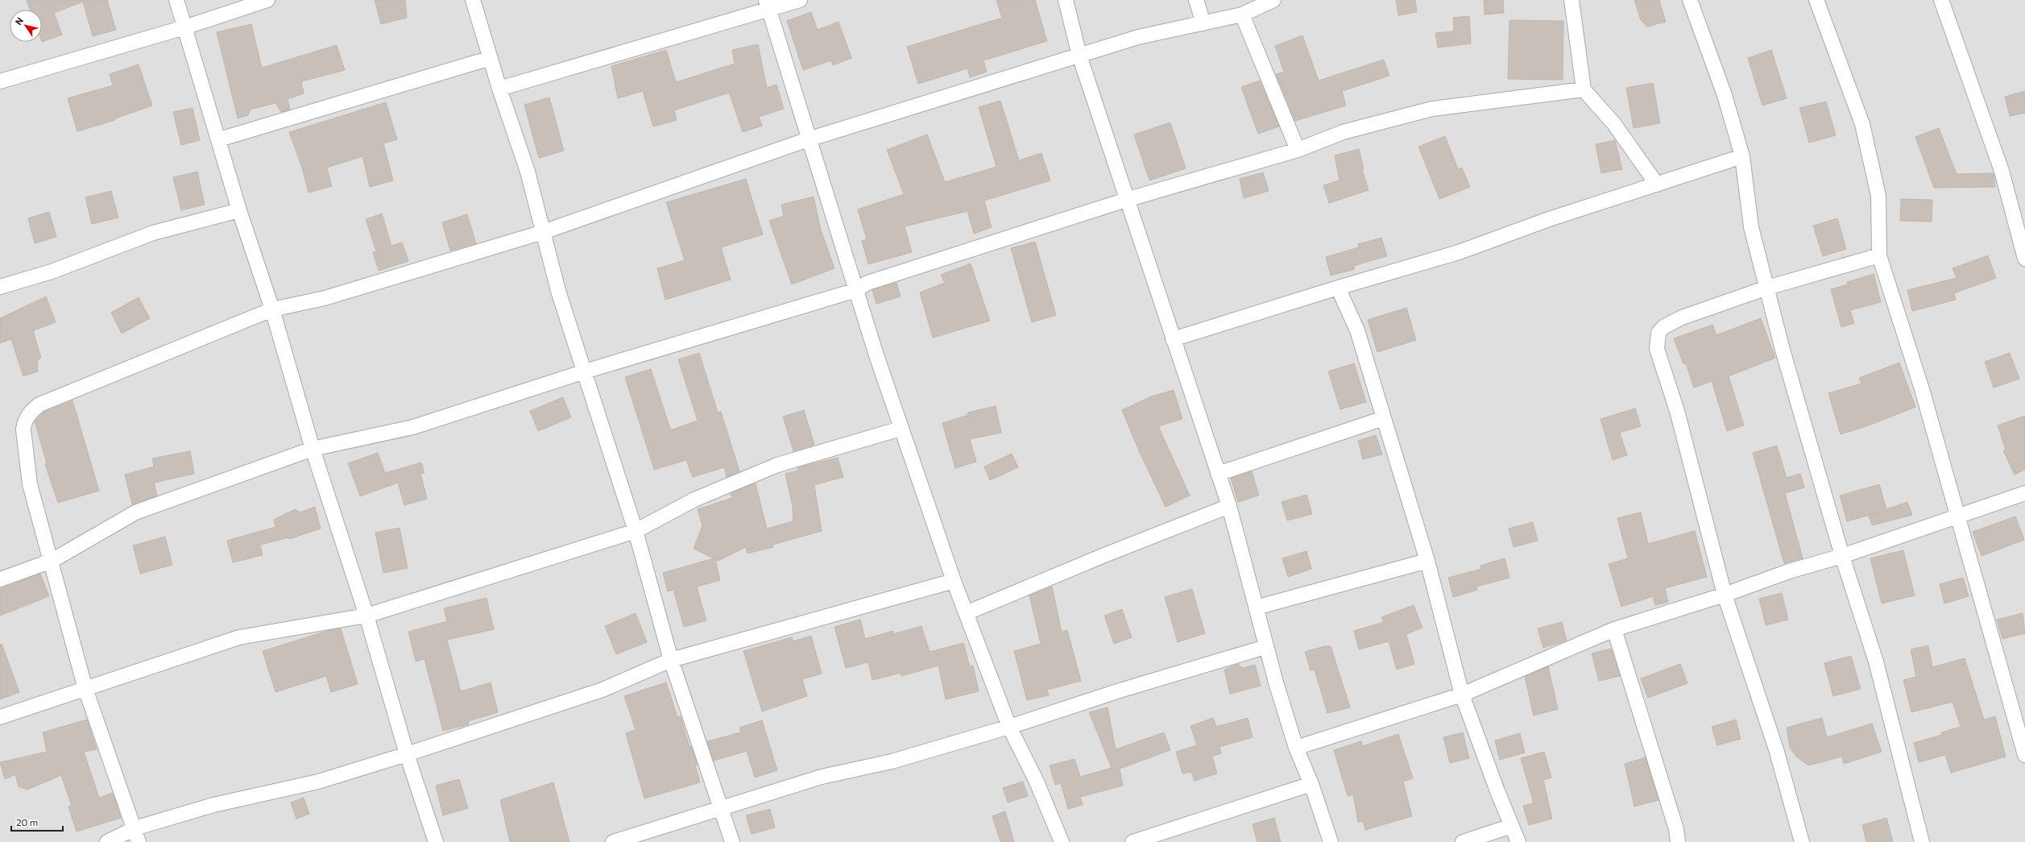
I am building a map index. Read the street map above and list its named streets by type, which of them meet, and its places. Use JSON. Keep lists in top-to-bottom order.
{
  "scale_bar": "20 m",
  "north": "top left"
}
